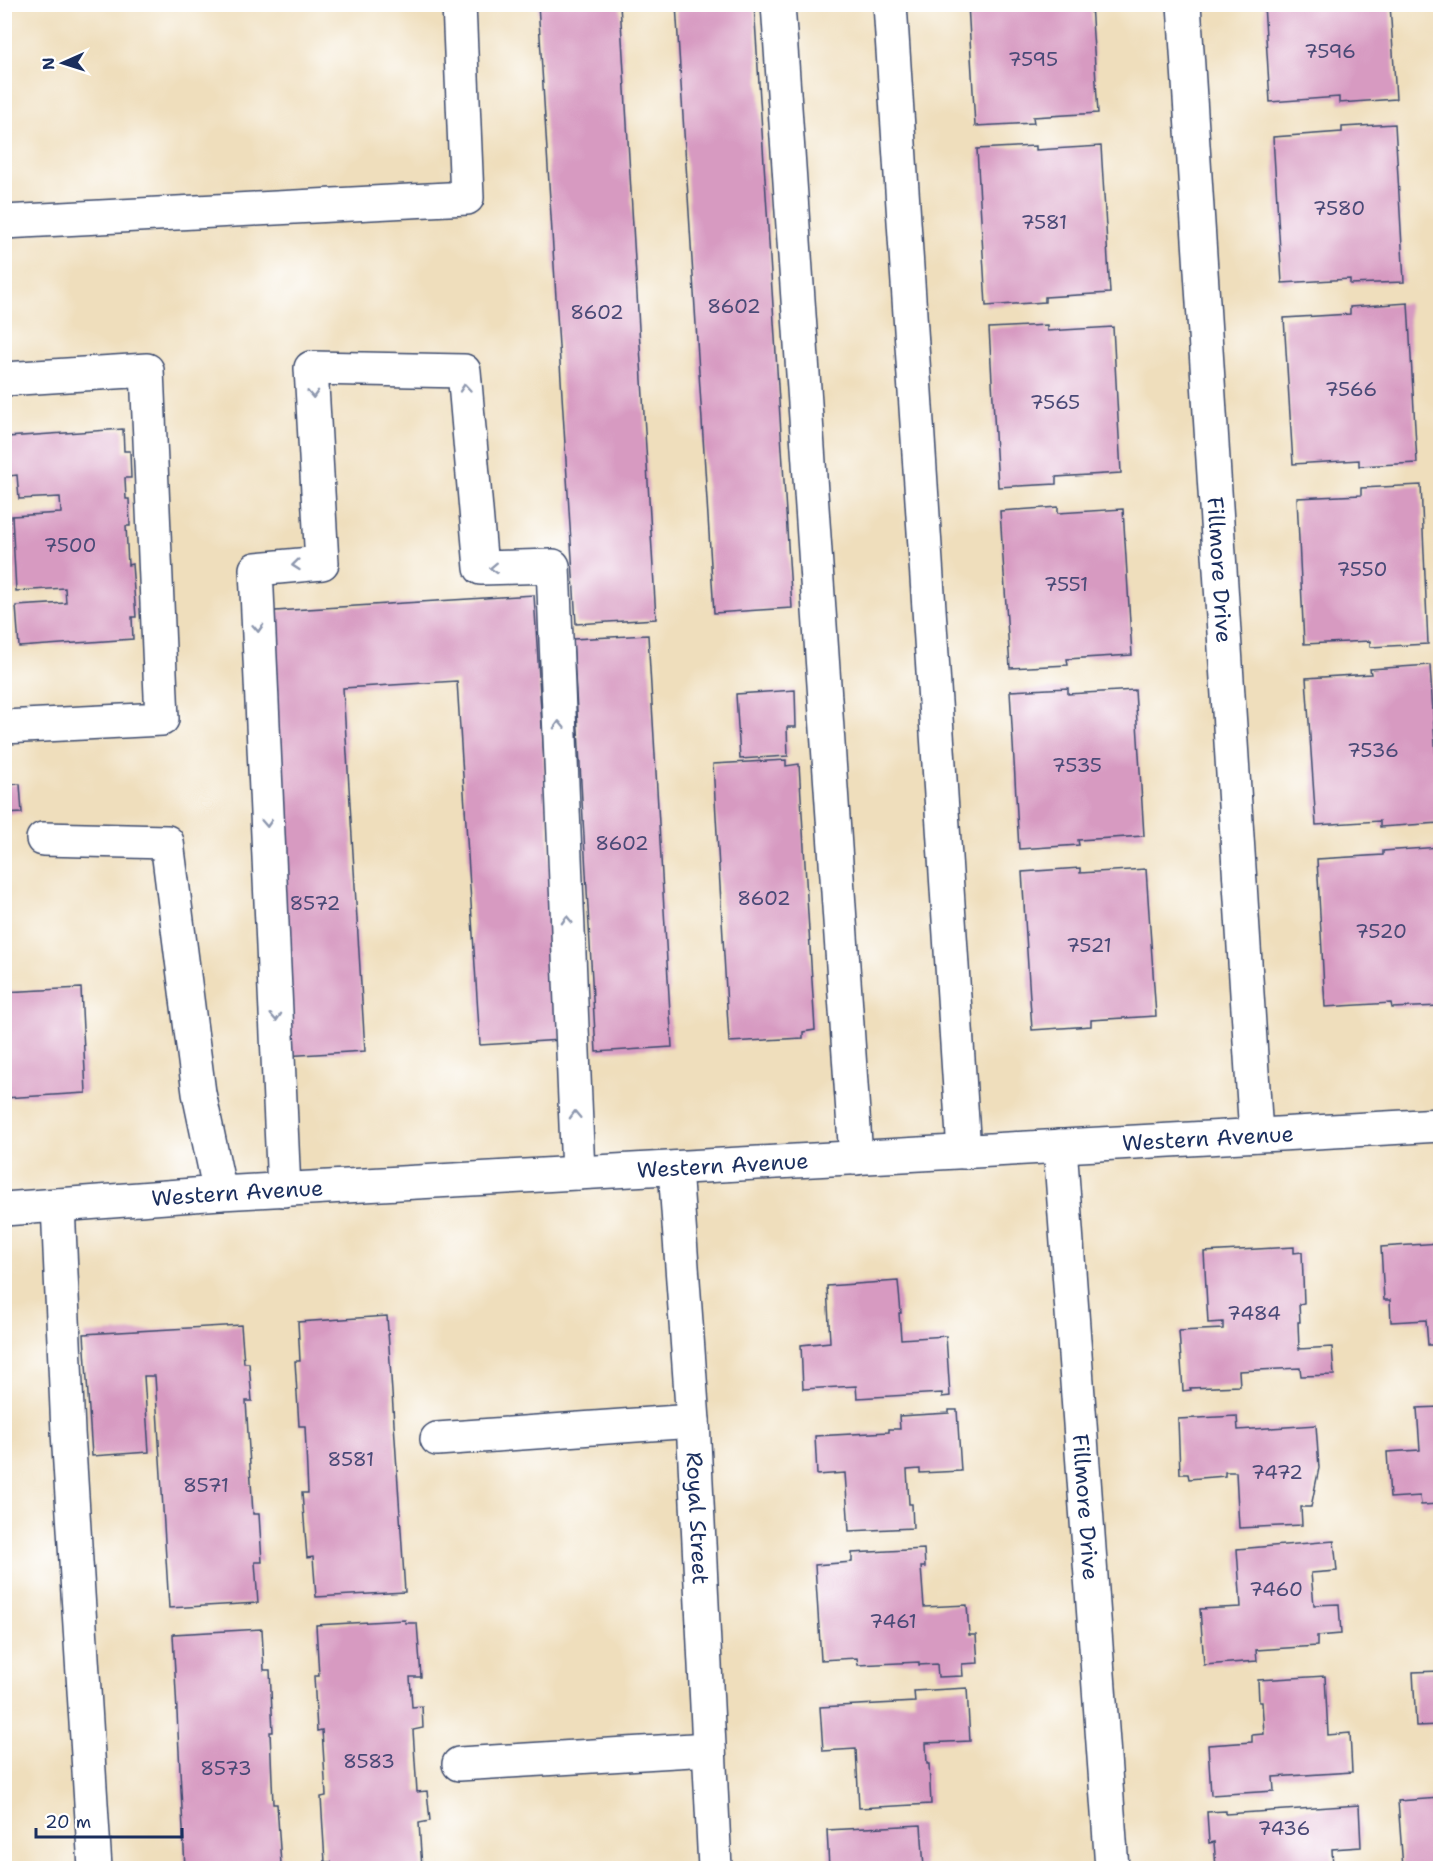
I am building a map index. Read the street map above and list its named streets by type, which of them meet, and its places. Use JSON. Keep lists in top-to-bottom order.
{
  "streets": {
    "street": ["Fillmore Drive", "Western Avenue", "Royal Street"]
  },
  "crossings": [
    ["Fillmore Drive", "Western Avenue"],
    ["Western Avenue", "Royal Street"]
  ],
  "house_numbers": [
    "7596",
    "7595",
    "7580",
    "7581",
    "8602",
    "8602",
    "7566",
    "7565",
    "7500",
    "7550",
    "7551",
    "7536",
    "7535",
    "8602",
    "8602",
    "8572",
    "7520",
    "7521",
    "7484",
    "8581",
    "7472",
    "8571",
    "7460",
    "7461",
    "8583",
    "8573",
    "7436"
  ],
  "scale_bar": "20 m",
  "north": "left"
}
